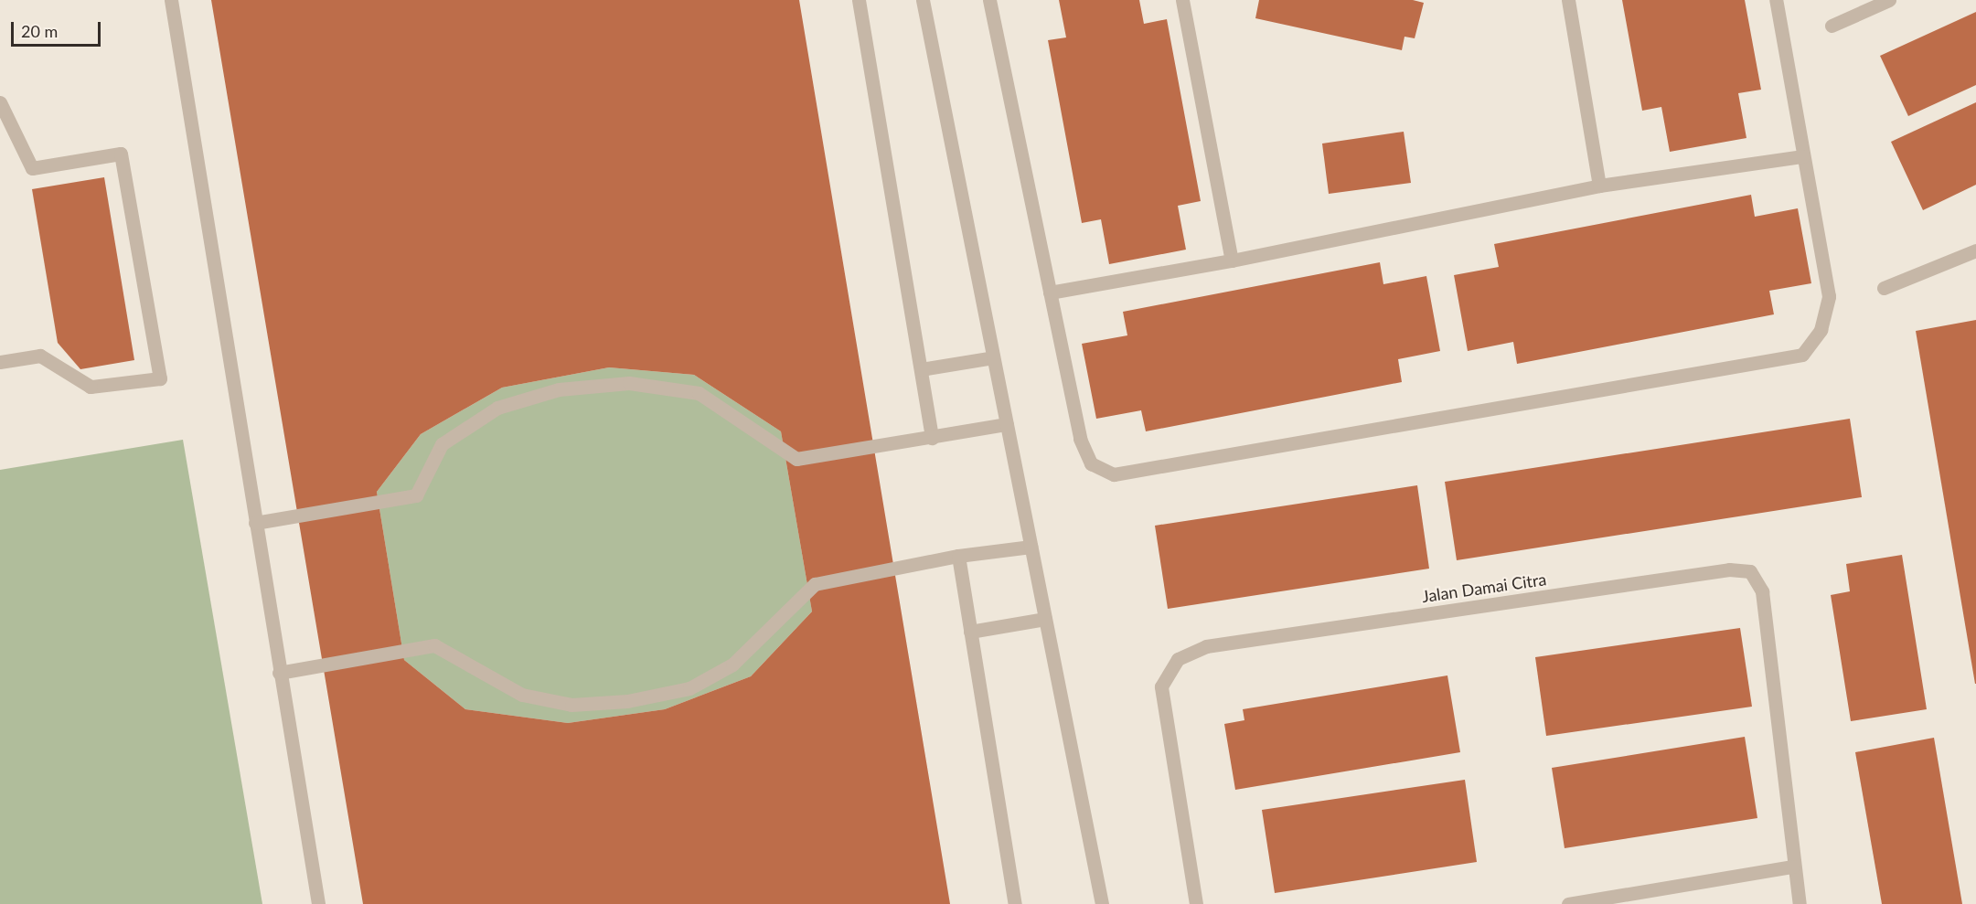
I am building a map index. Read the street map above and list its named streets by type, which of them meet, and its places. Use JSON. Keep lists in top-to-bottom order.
{
  "streets": {
    "street": ["Jalan Damai Citra"]
  },
  "scale_bar": "20 m"
}
